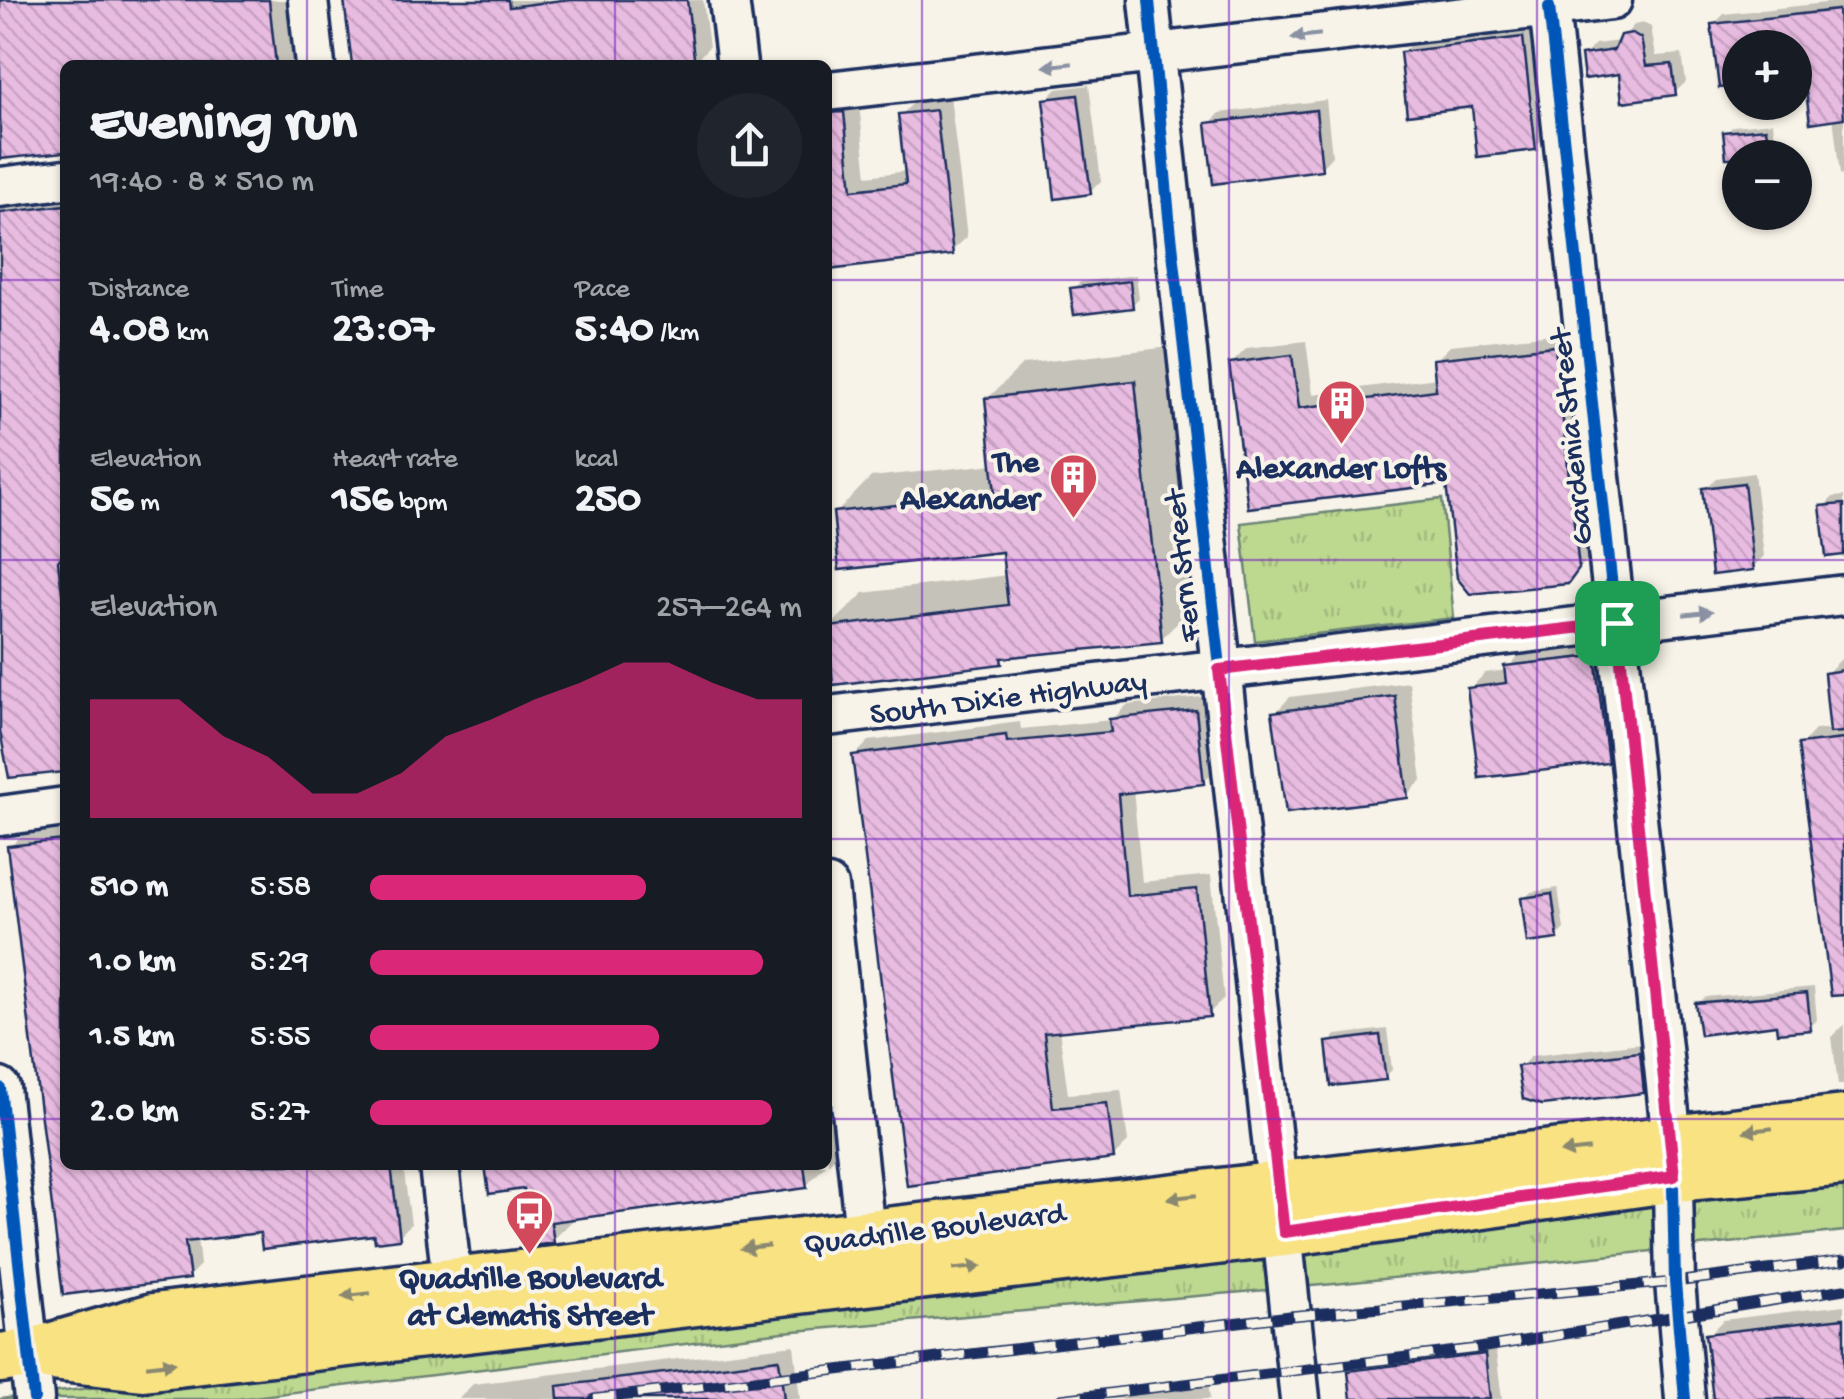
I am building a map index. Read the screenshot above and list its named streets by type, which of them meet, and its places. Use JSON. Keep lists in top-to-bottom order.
{
  "streets": {
    "main road": ["Quadrille Boulevard"],
    "street": ["Gardenia Street", "Fern Street", "South Dixie Highway"]
  },
  "crossings": [
    ["Gardenia Street", "South Dixie Highway"],
    ["Gardenia Street", "Quadrille Boulevard"],
    ["Fern Street", "South Dixie Highway"],
    ["Fern Street", "Quadrille Boulevard"]
  ],
  "places": {
    "building": ["Alexander Lofts", "The Alexander"],
    "bus stop": ["Quadrille Boulevard at Clematis Street"]
  },
  "page": {
    "map_buttons": ["+", "−"],
    "heading": ["Evening run", "19:40 · 8 × 510 m"],
    "stats": [
      ["Distance", "4.08 km"],
      ["Time", "23:07"],
      ["Pace", "5:40 /km"],
      ["Elevation", "56 m"],
      ["Heart rate", "156 bpm"],
      ["kcal", "250"]
    ],
    "chart": ["Elevation", "257–264 m"],
    "list": [
      {
        "name": "510 m",
        "note": "5:58"
      },
      {
        "name": "1.0 km",
        "note": "5:29"
      },
      {
        "name": "1.5 km",
        "note": "5:55"
      },
      {
        "name": "2.0 km",
        "note": "5:27"
      }
    ]
  }
}
